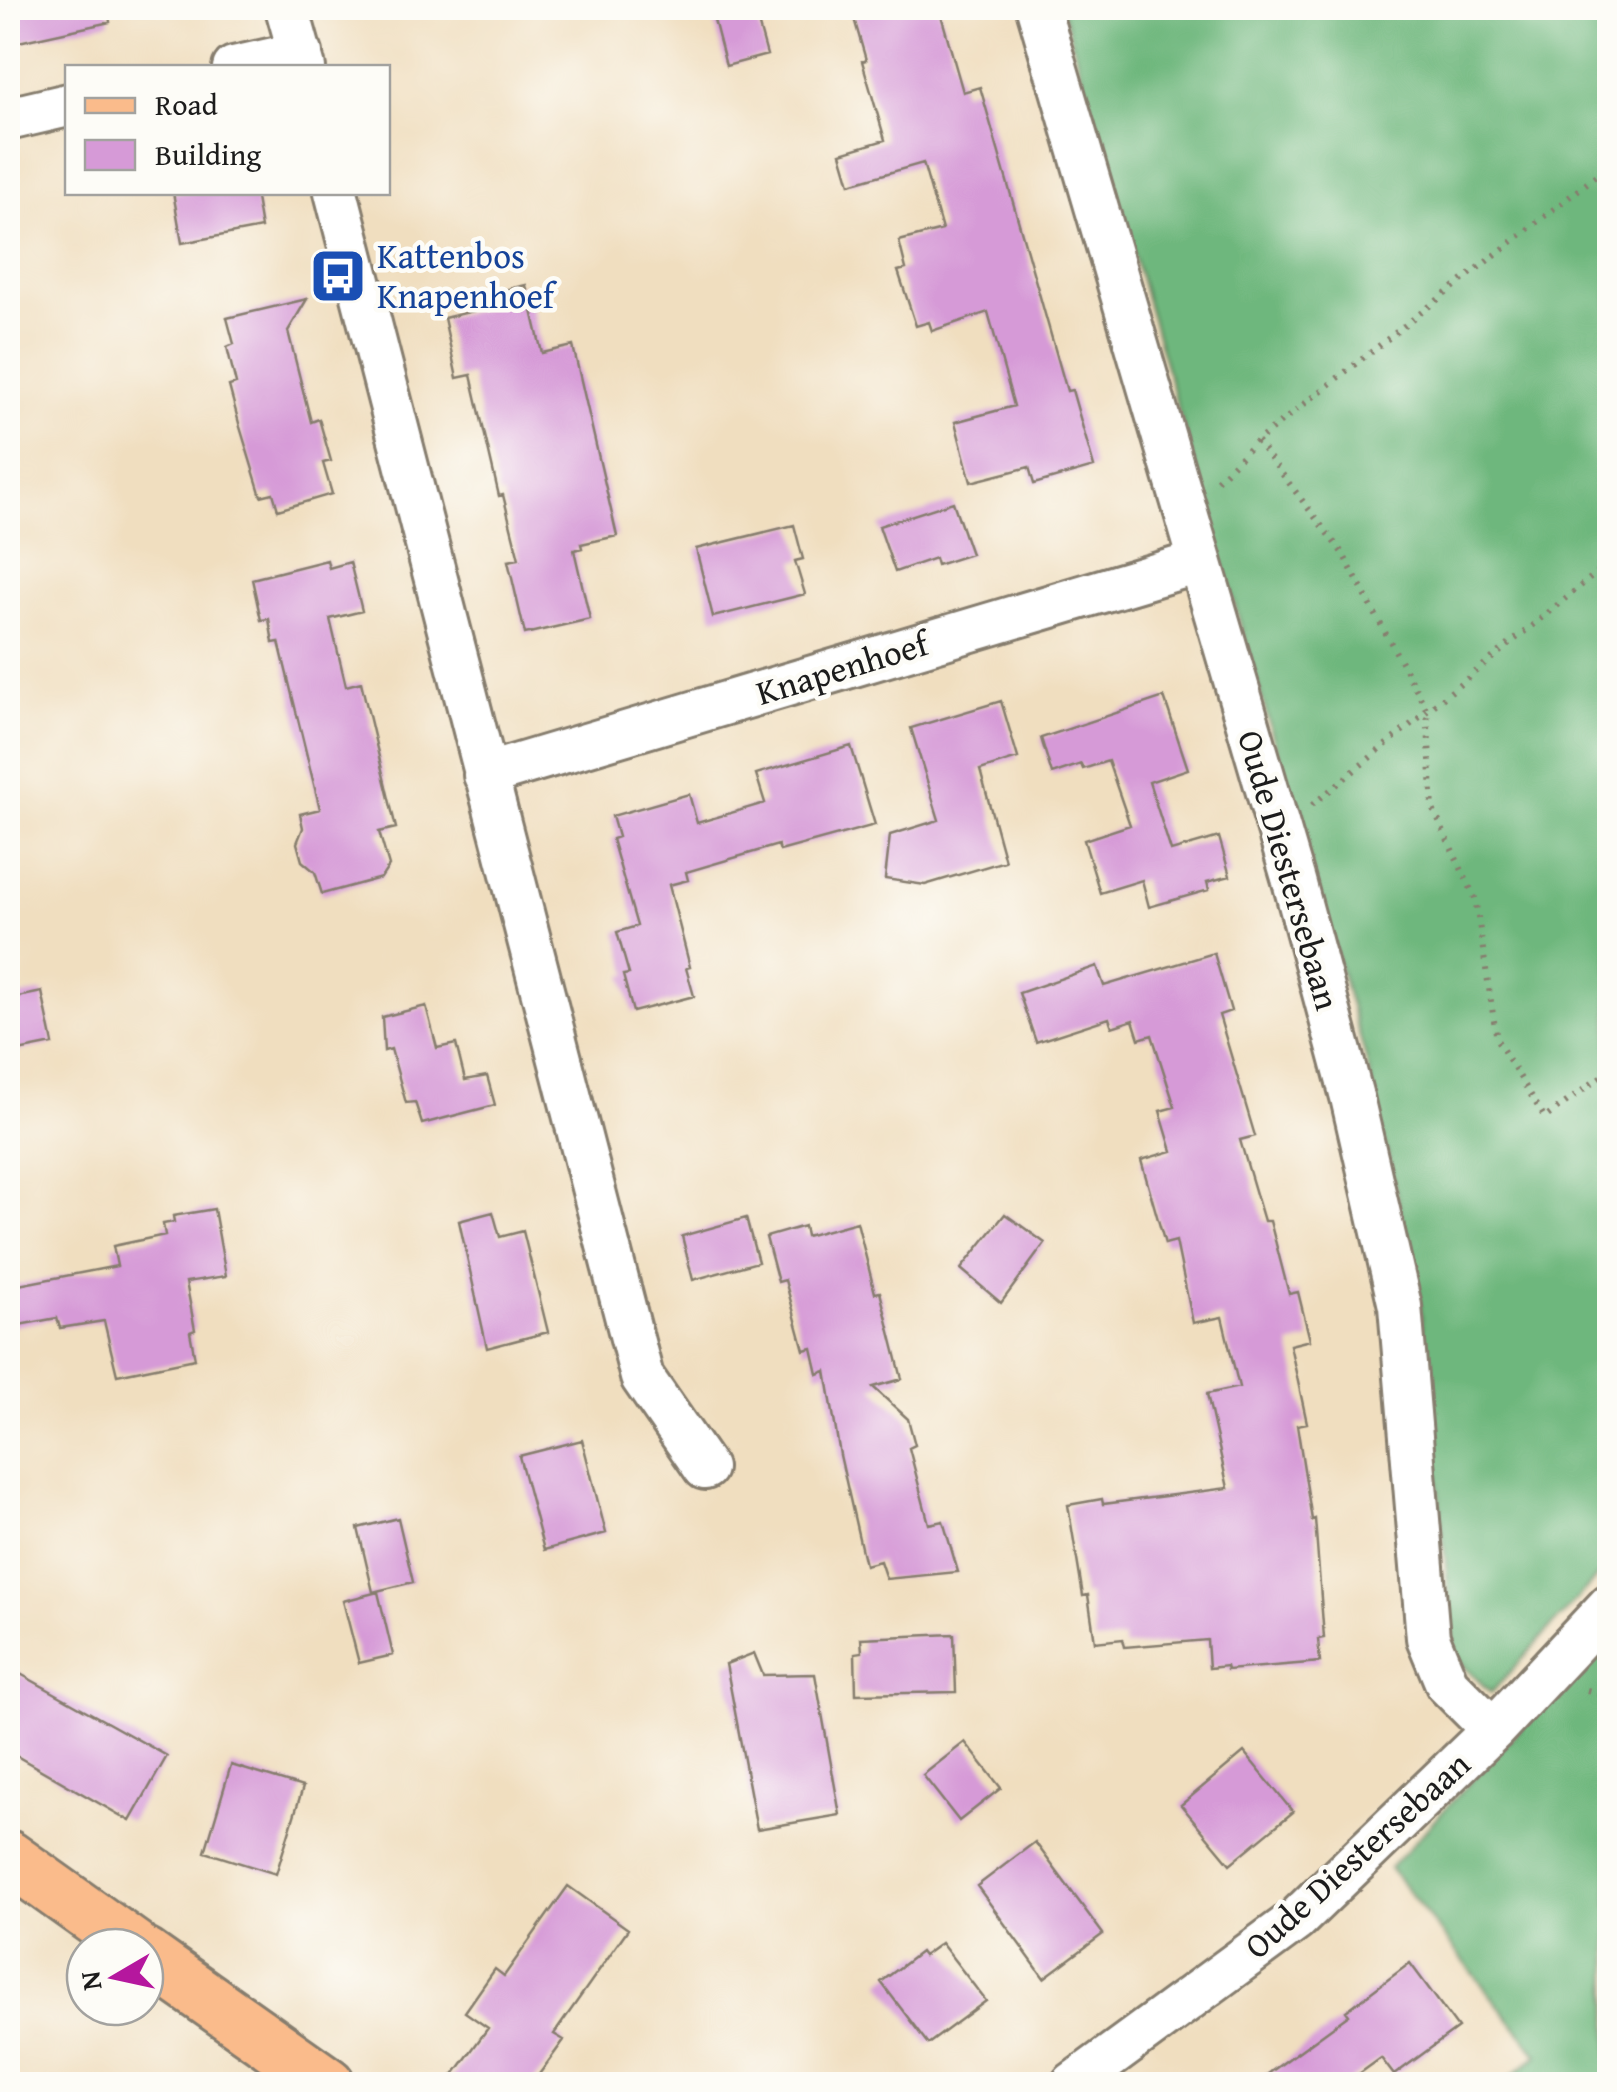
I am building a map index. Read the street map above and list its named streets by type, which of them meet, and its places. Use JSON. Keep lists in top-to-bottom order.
{
  "streets": {
    "street": ["Knapenhoef", "Oude Diestersebaan"]
  },
  "crossings": [
    ["Knapenhoef", "Oude Diestersebaan"]
  ],
  "places": {
    "bus stop": ["Kattenbos Knapenhoef"]
  },
  "legend": ["Road", "Building"],
  "north": "left"
}
